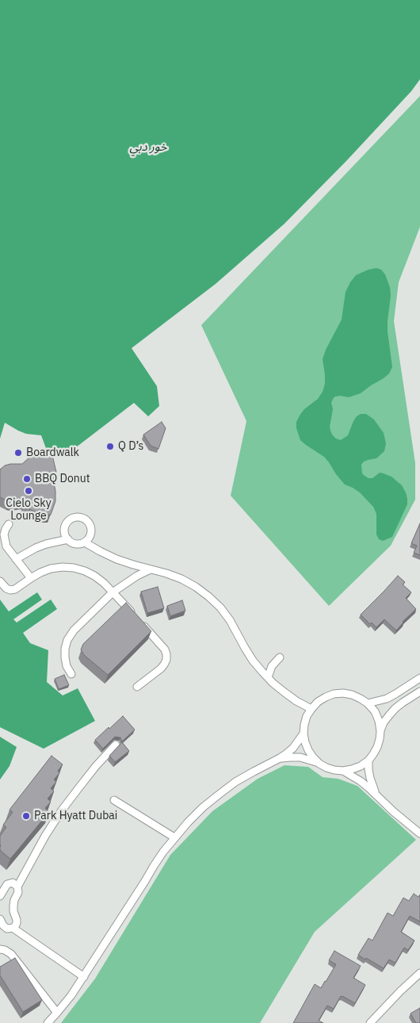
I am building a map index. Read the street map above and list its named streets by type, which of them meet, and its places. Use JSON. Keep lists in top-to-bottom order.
{
  "water": ["خور دبي"],
  "places": [
    "Q D’s",
    "Boardwalk",
    "BBQ Donut",
    "Cielo Sky Lounge",
    "Park Hyatt Dubai"
  ]
}
